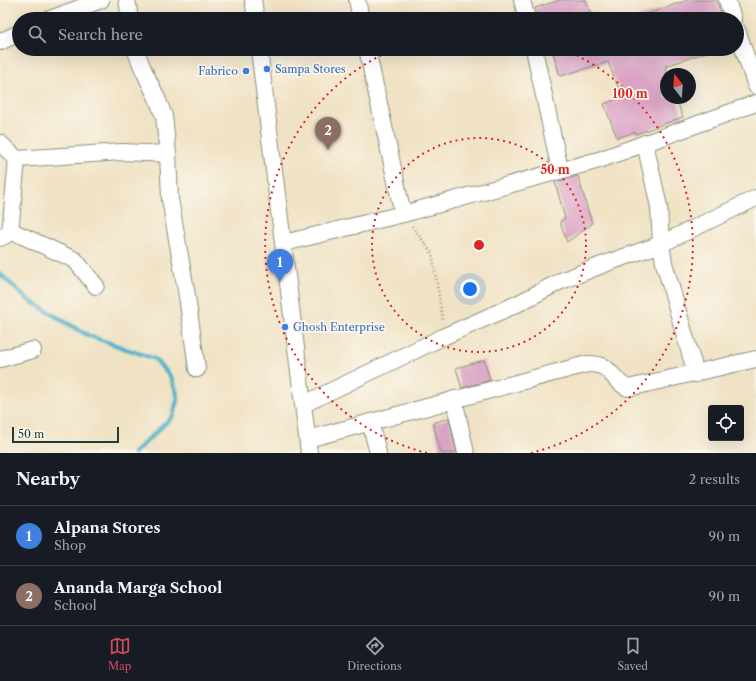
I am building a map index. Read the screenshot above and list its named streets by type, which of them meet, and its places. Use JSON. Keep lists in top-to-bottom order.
{
  "places": ["Sampa Stores", "Fabrico", "Ghosh Enterprise"],
  "scale_bar": "50 m",
  "north": "top",
  "page": {
    "search": "Search here",
    "pins": ["2", "1"],
    "scale": "50 m",
    "heading": ["Nearby", "2 results"],
    "list": [
      {
        "mark": "1",
        "name": "Alpana Stores",
        "note": "Shop",
        "value": "90 m"
      },
      {
        "mark": "2",
        "name": "Ananda Marga School",
        "note": "School",
        "value": "90 m"
      }
    ],
    "nav": ["Map", "Directions", "Saved"]
  },
  "rings": ["100 m", "50 m"]
}
